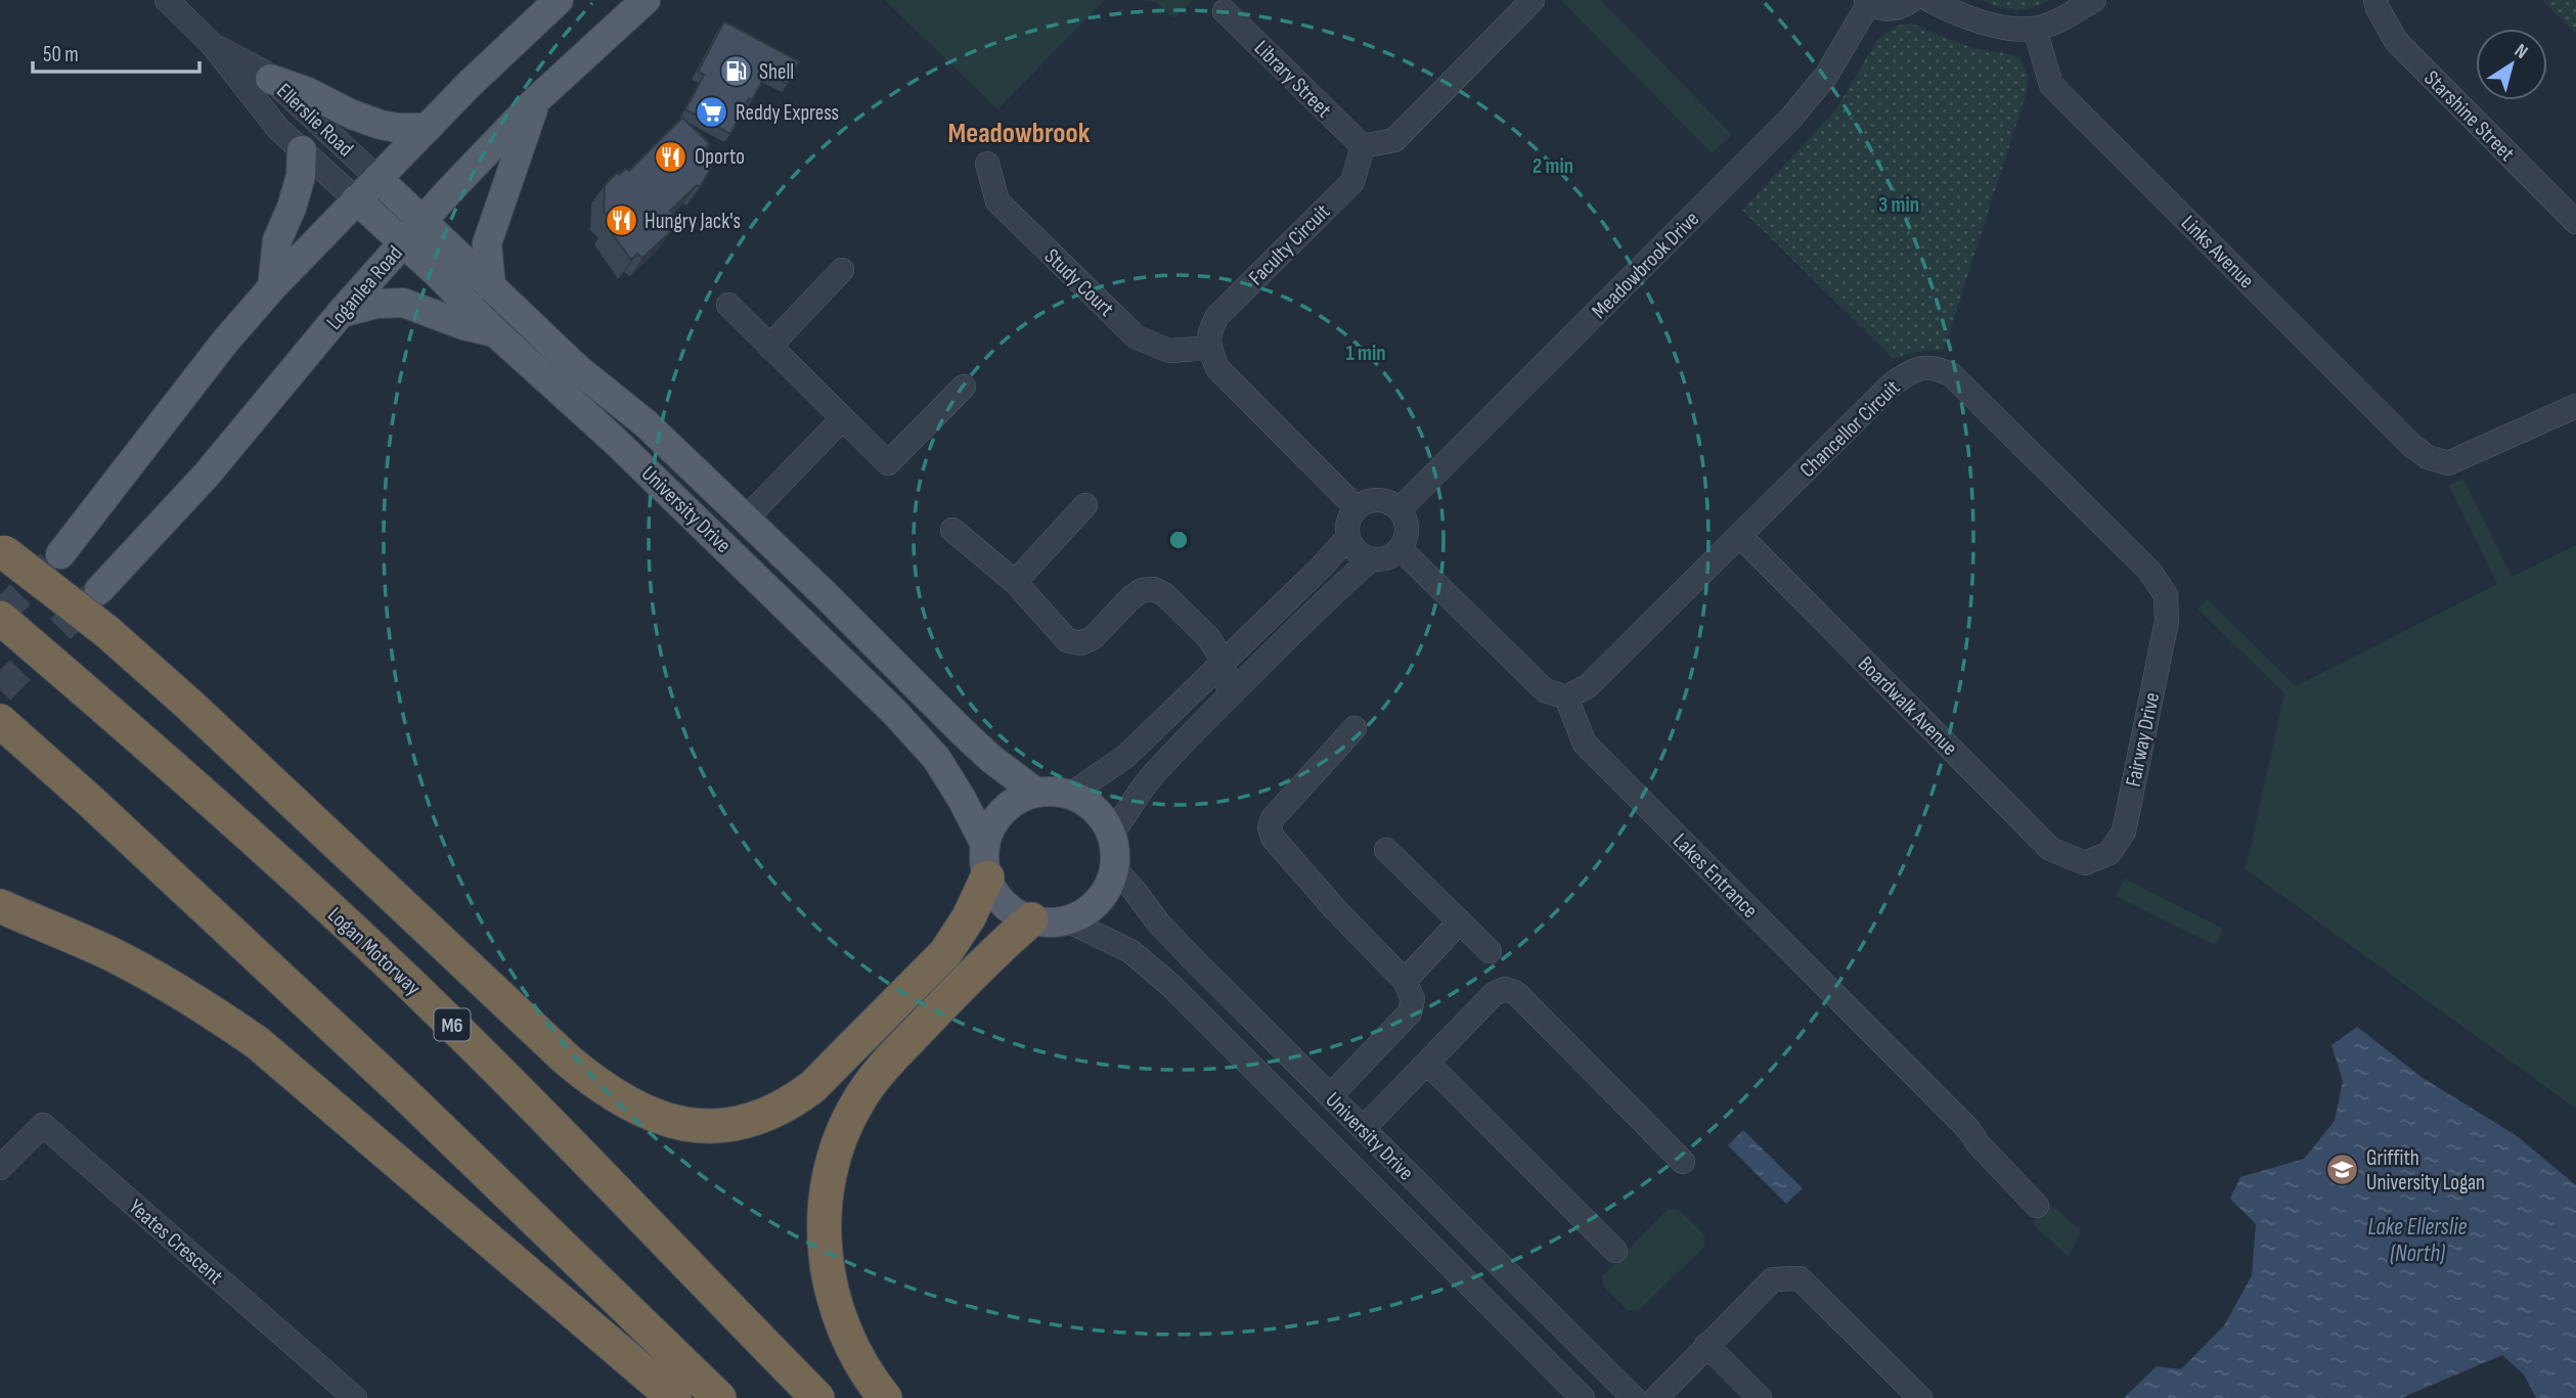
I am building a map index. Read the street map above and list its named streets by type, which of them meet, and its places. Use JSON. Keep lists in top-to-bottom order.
{
  "streets": {
    "highway": ["Logan Motorway", "M6"],
    "main road": ["Loganlea Road", "University Drive"],
    "street": [
      "Library Street",
      "Starshine Street",
      "Ellerslie Road",
      "Faculty Circuit",
      "Links Avenue",
      "Meadowbrook Drive",
      "Study Court",
      "Chancellor Circuit",
      "Boardwalk Avenue",
      "Fairway Drive",
      "Lakes Entrance",
      "Yeates Crescent"
    ]
  },
  "crossings": [
    ["Library Street", "Faculty Circuit"],
    ["Ellerslie Road", "University Drive"],
    ["Faculty Circuit", "Study Court"],
    ["Loganlea Road", "University Drive"],
    ["Chancellor Circuit", "Boardwalk Avenue"],
    ["Chancellor Circuit", "Fairway Drive"],
    ["Chancellor Circuit", "Lakes Entrance"],
    ["Boardwalk Avenue", "Fairway Drive"]
  ],
  "districts": ["Meadowbrook"],
  "water": ["Lake Ellerslie (North)"],
  "places": {
    "fuel station": ["Shell"],
    "supermarket": ["Reddy Express"],
    "restaurant": ["Oporto", "Hungry Jack's"],
    "school or university": ["Griffith University Logan"]
  },
  "scale_bar": "50 m",
  "north": "top right",
  "rings": ["2 min", "3 min", "1 min"]
}
